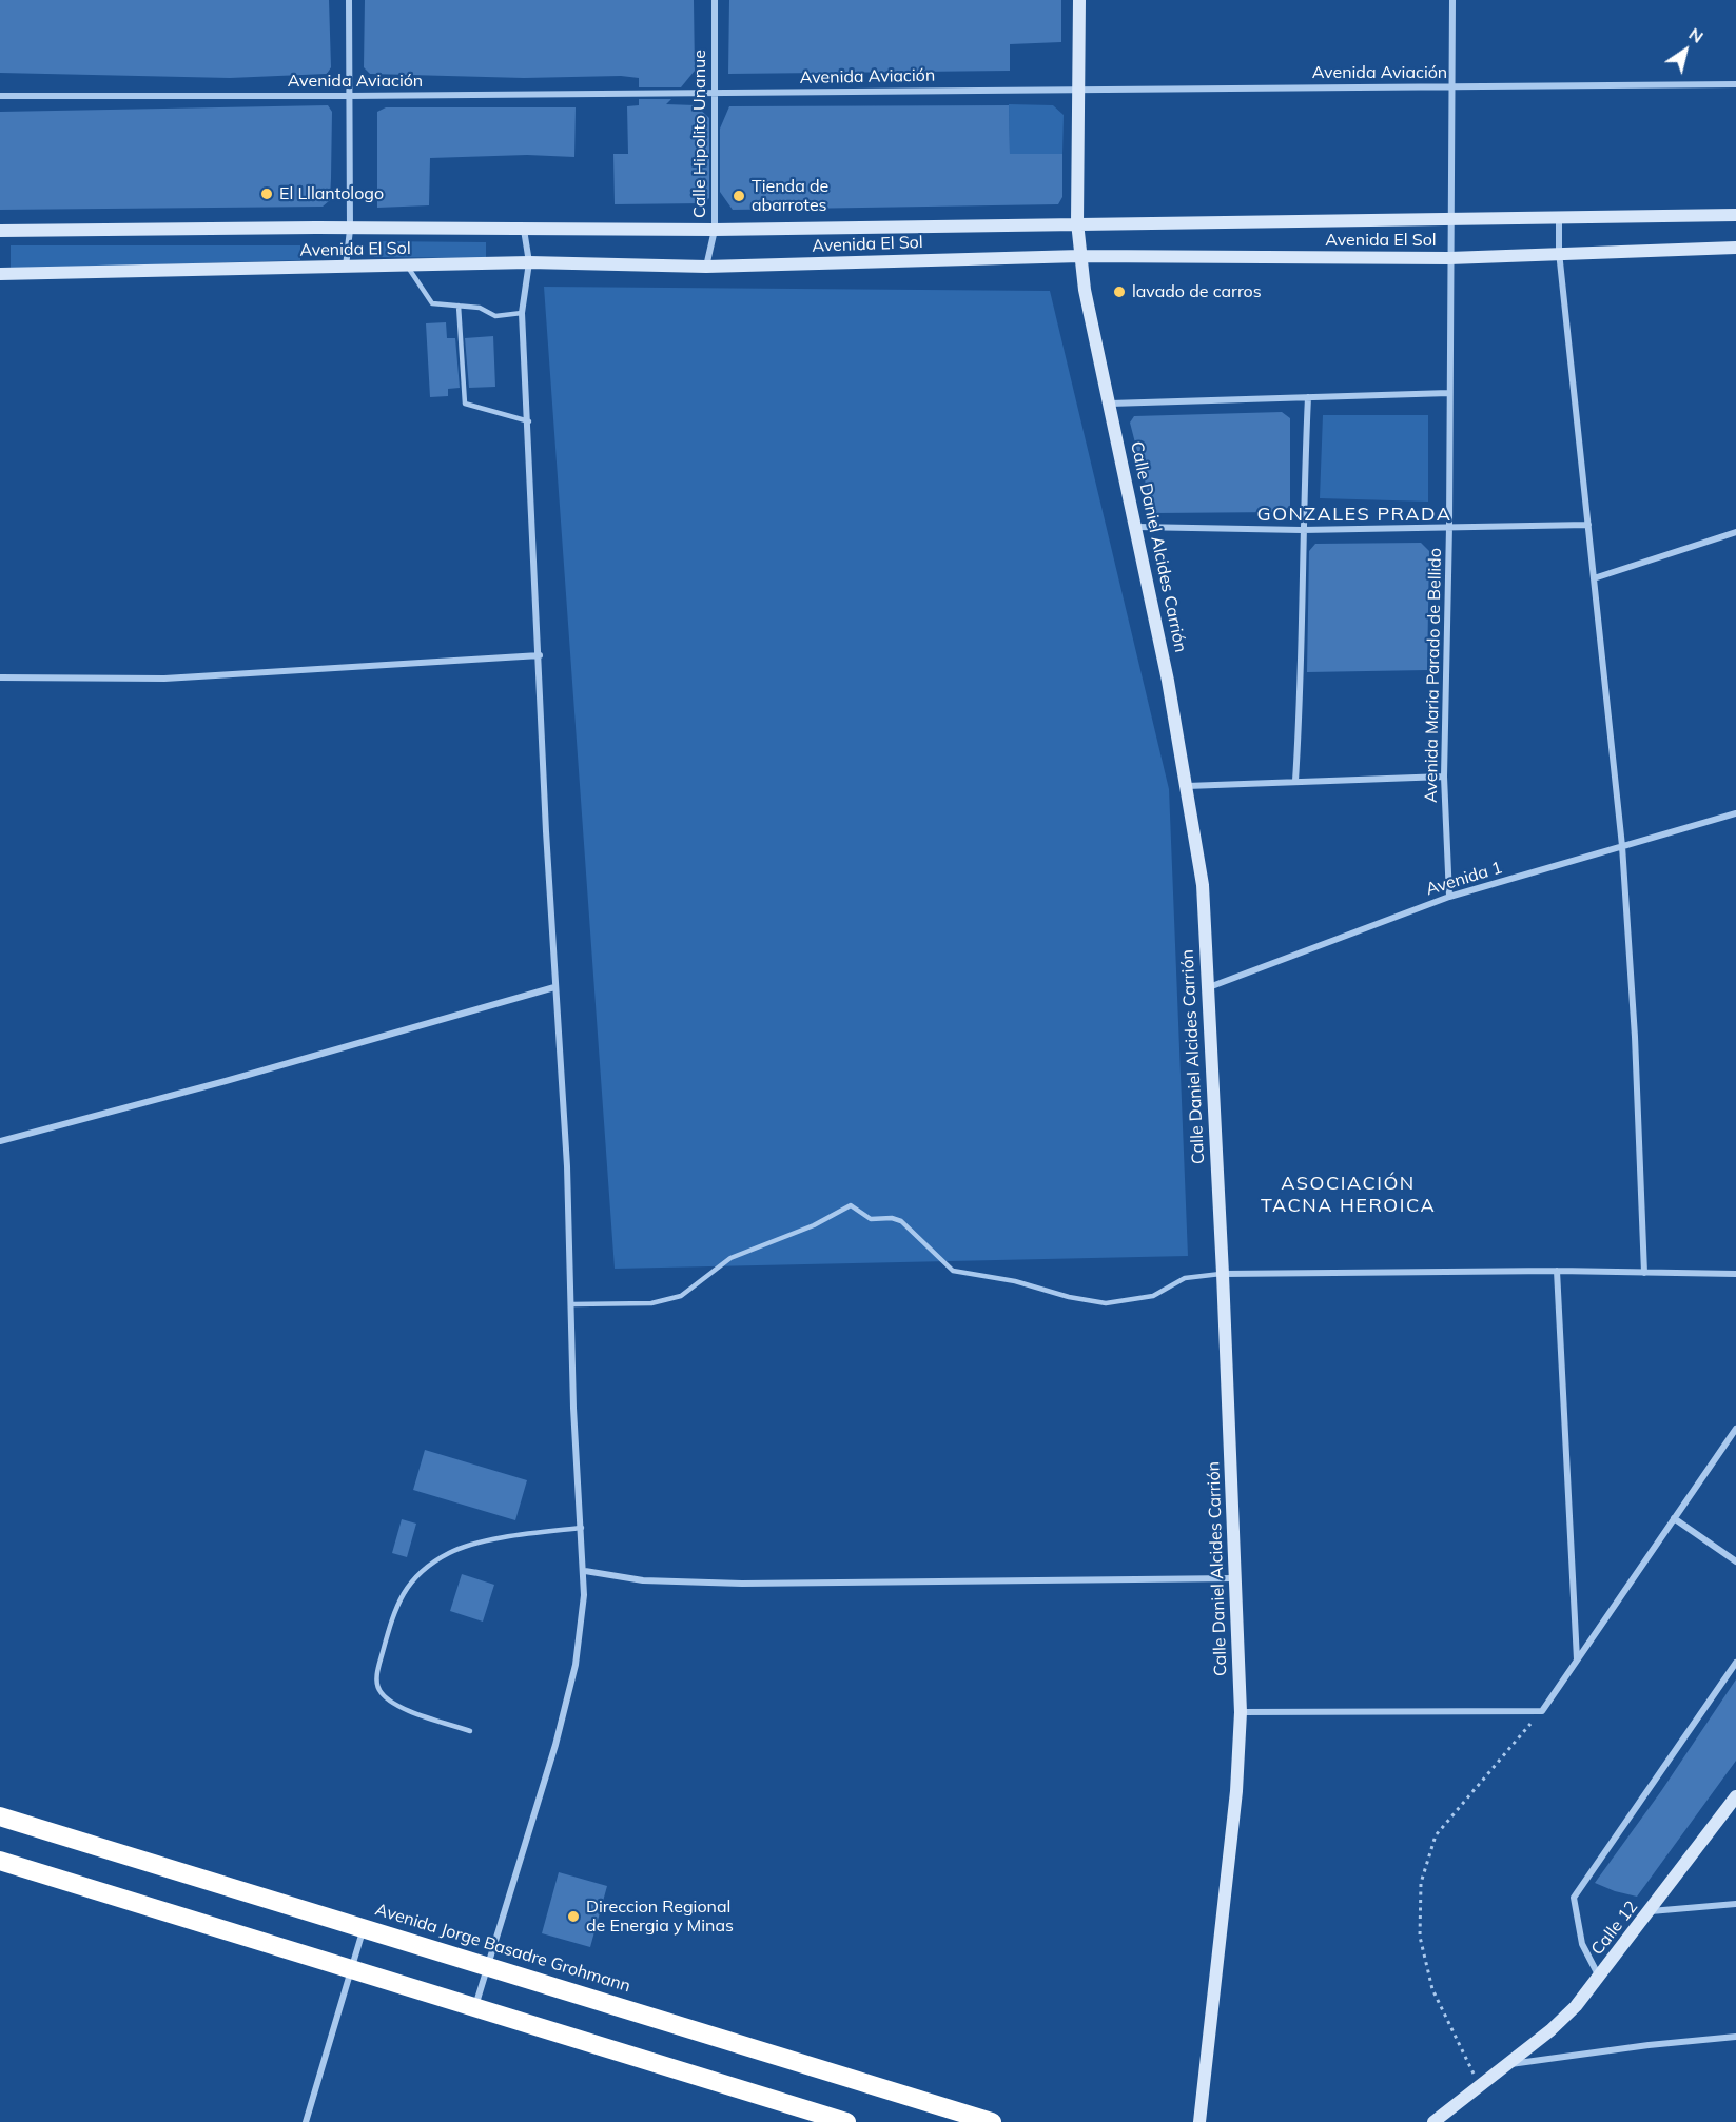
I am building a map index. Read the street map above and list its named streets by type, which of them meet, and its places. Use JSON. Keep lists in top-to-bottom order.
{
  "streets": {
    "highway": ["Avenida Jorge Basadre Grohmann"],
    "main road": ["Avenida El Sol", "Calle Daniel Alcides Carrión", "Calle 12"],
    "street": [
      "Avenida Aviación",
      "Calle Hipolito Unanue",
      "Avenida Maria Parado de Bellido",
      "Avenida 1"
    ]
  },
  "crossings": [
    ["Avenida Aviación", "Calle Hipolito Unanue"],
    ["Avenida Aviación", "Calle Daniel Alcides Carrión"],
    ["Avenida Aviación", "Avenida Maria Parado de Bellido"],
    ["Calle Hipolito Unanue", "Avenida El Sol"],
    ["Avenida El Sol", "Calle Daniel Alcides Carrión"],
    ["Avenida El Sol", "Avenida Maria Parado de Bellido"],
    ["Calle Daniel Alcides Carrión", "Avenida 1"],
    ["Avenida Maria Parado de Bellido", "Avenida 1"]
  ],
  "districts": ["GONZALES PRADA", "ASOCIACIÓN TACNA HEROICA"],
  "places": [
    "El Lllantologo",
    "Tienda de abarrotes",
    "lavado de carros",
    "Direccion Regional de Energia y Minas"
  ],
  "north": "top right"
}
